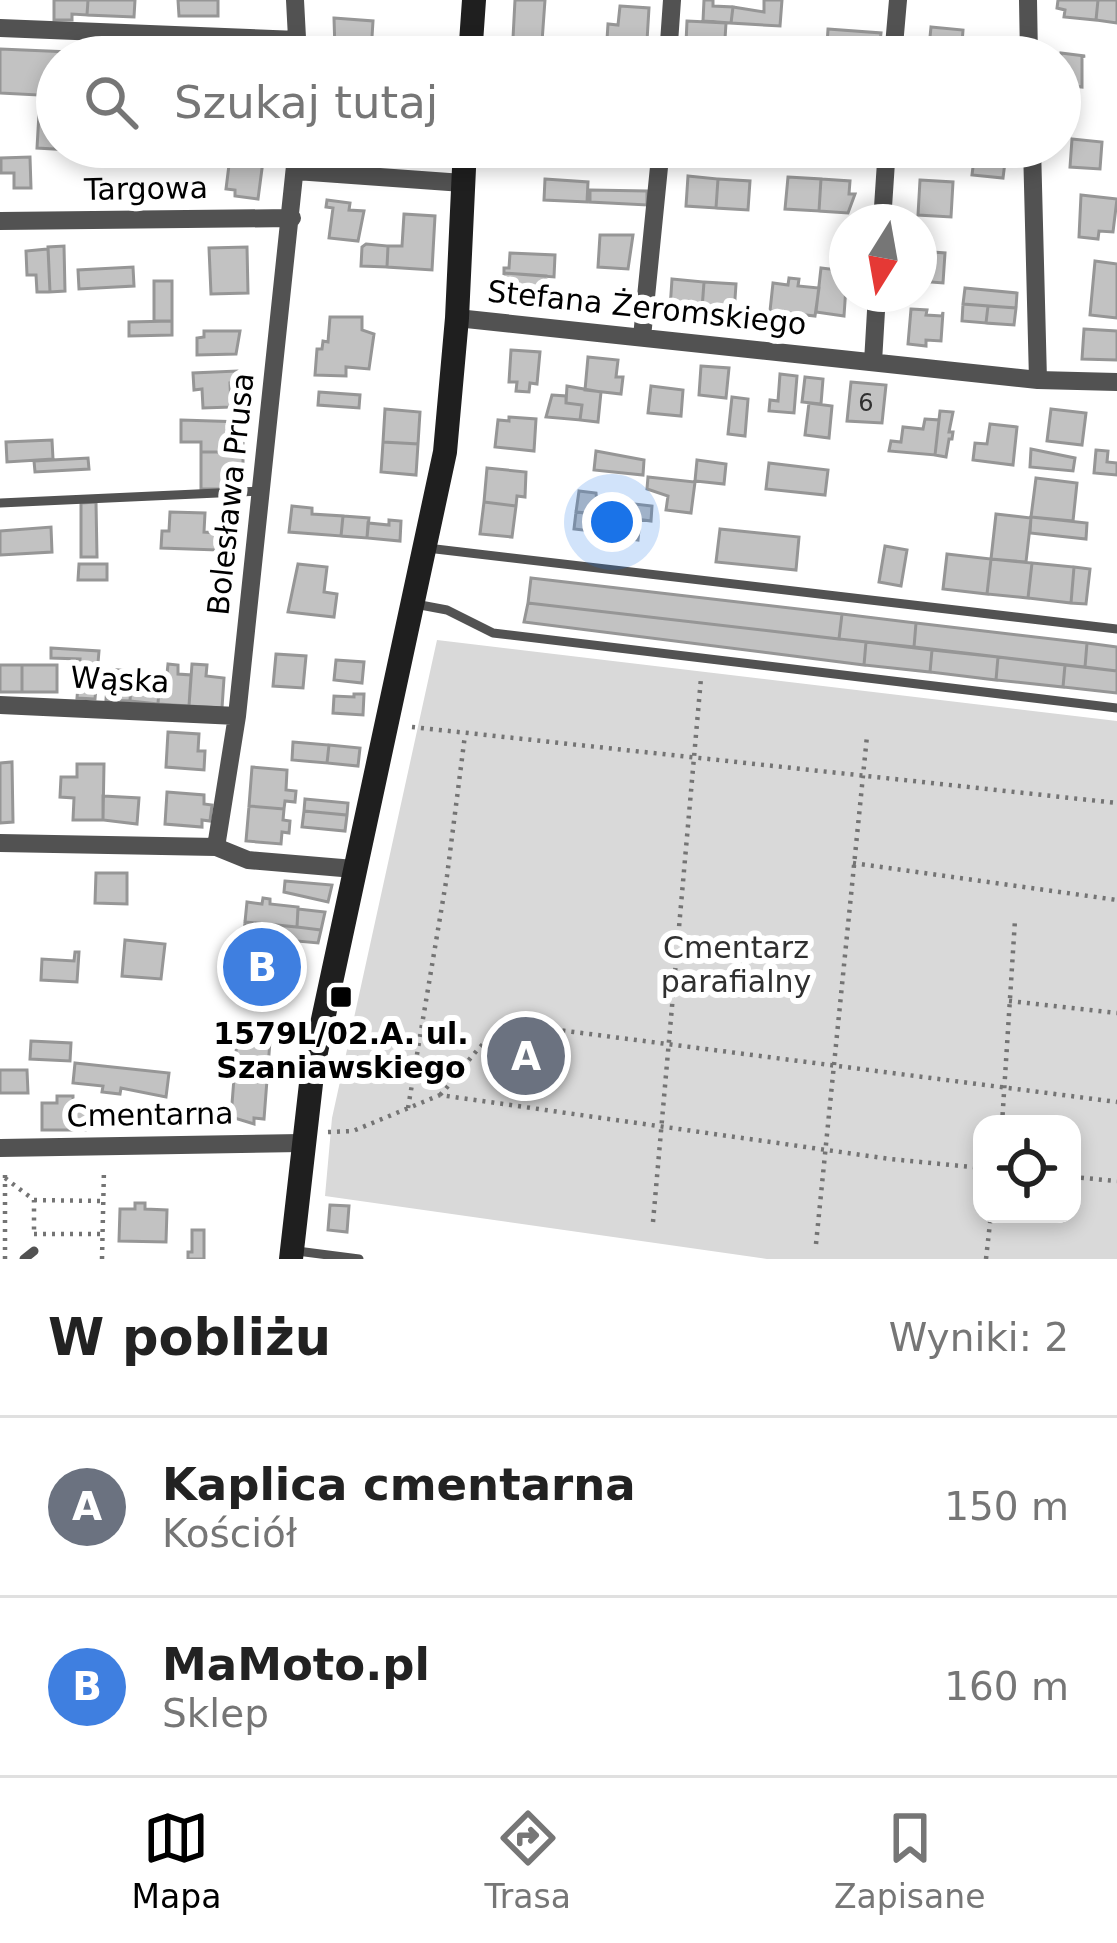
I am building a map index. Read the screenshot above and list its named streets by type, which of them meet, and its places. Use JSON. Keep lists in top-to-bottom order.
{
  "streets": {
    "street": [
      "Targowa",
      "Stefana Żeromskiego",
      "Bolesława Prusa",
      "Wąska",
      "Cmentarna"
    ]
  },
  "crossings": [
    ["Targowa", "Bolesława Prusa"],
    ["Bolesława Prusa", "Wąska"]
  ],
  "parks": ["Cmentarz parafialny"],
  "places": {
    "transit": ["1579L/02.A. ul. Szaniawskiego"]
  },
  "house_numbers": ["6"],
  "north": "bottom",
  "page": {
    "search": "Szukaj tutaj",
    "pins": ["B", "A"],
    "heading": ["W pobliżu", "Wyniki: 2"],
    "list": [
      {
        "mark": "A",
        "name": "Kaplica cmentarna",
        "note": "Kościół",
        "value": "150 m"
      },
      {
        "mark": "B",
        "name": "MaMoto.pl",
        "note": "Sklep",
        "value": "160 m"
      }
    ],
    "nav": ["Mapa", "Trasa", "Zapisane"]
  }
}
